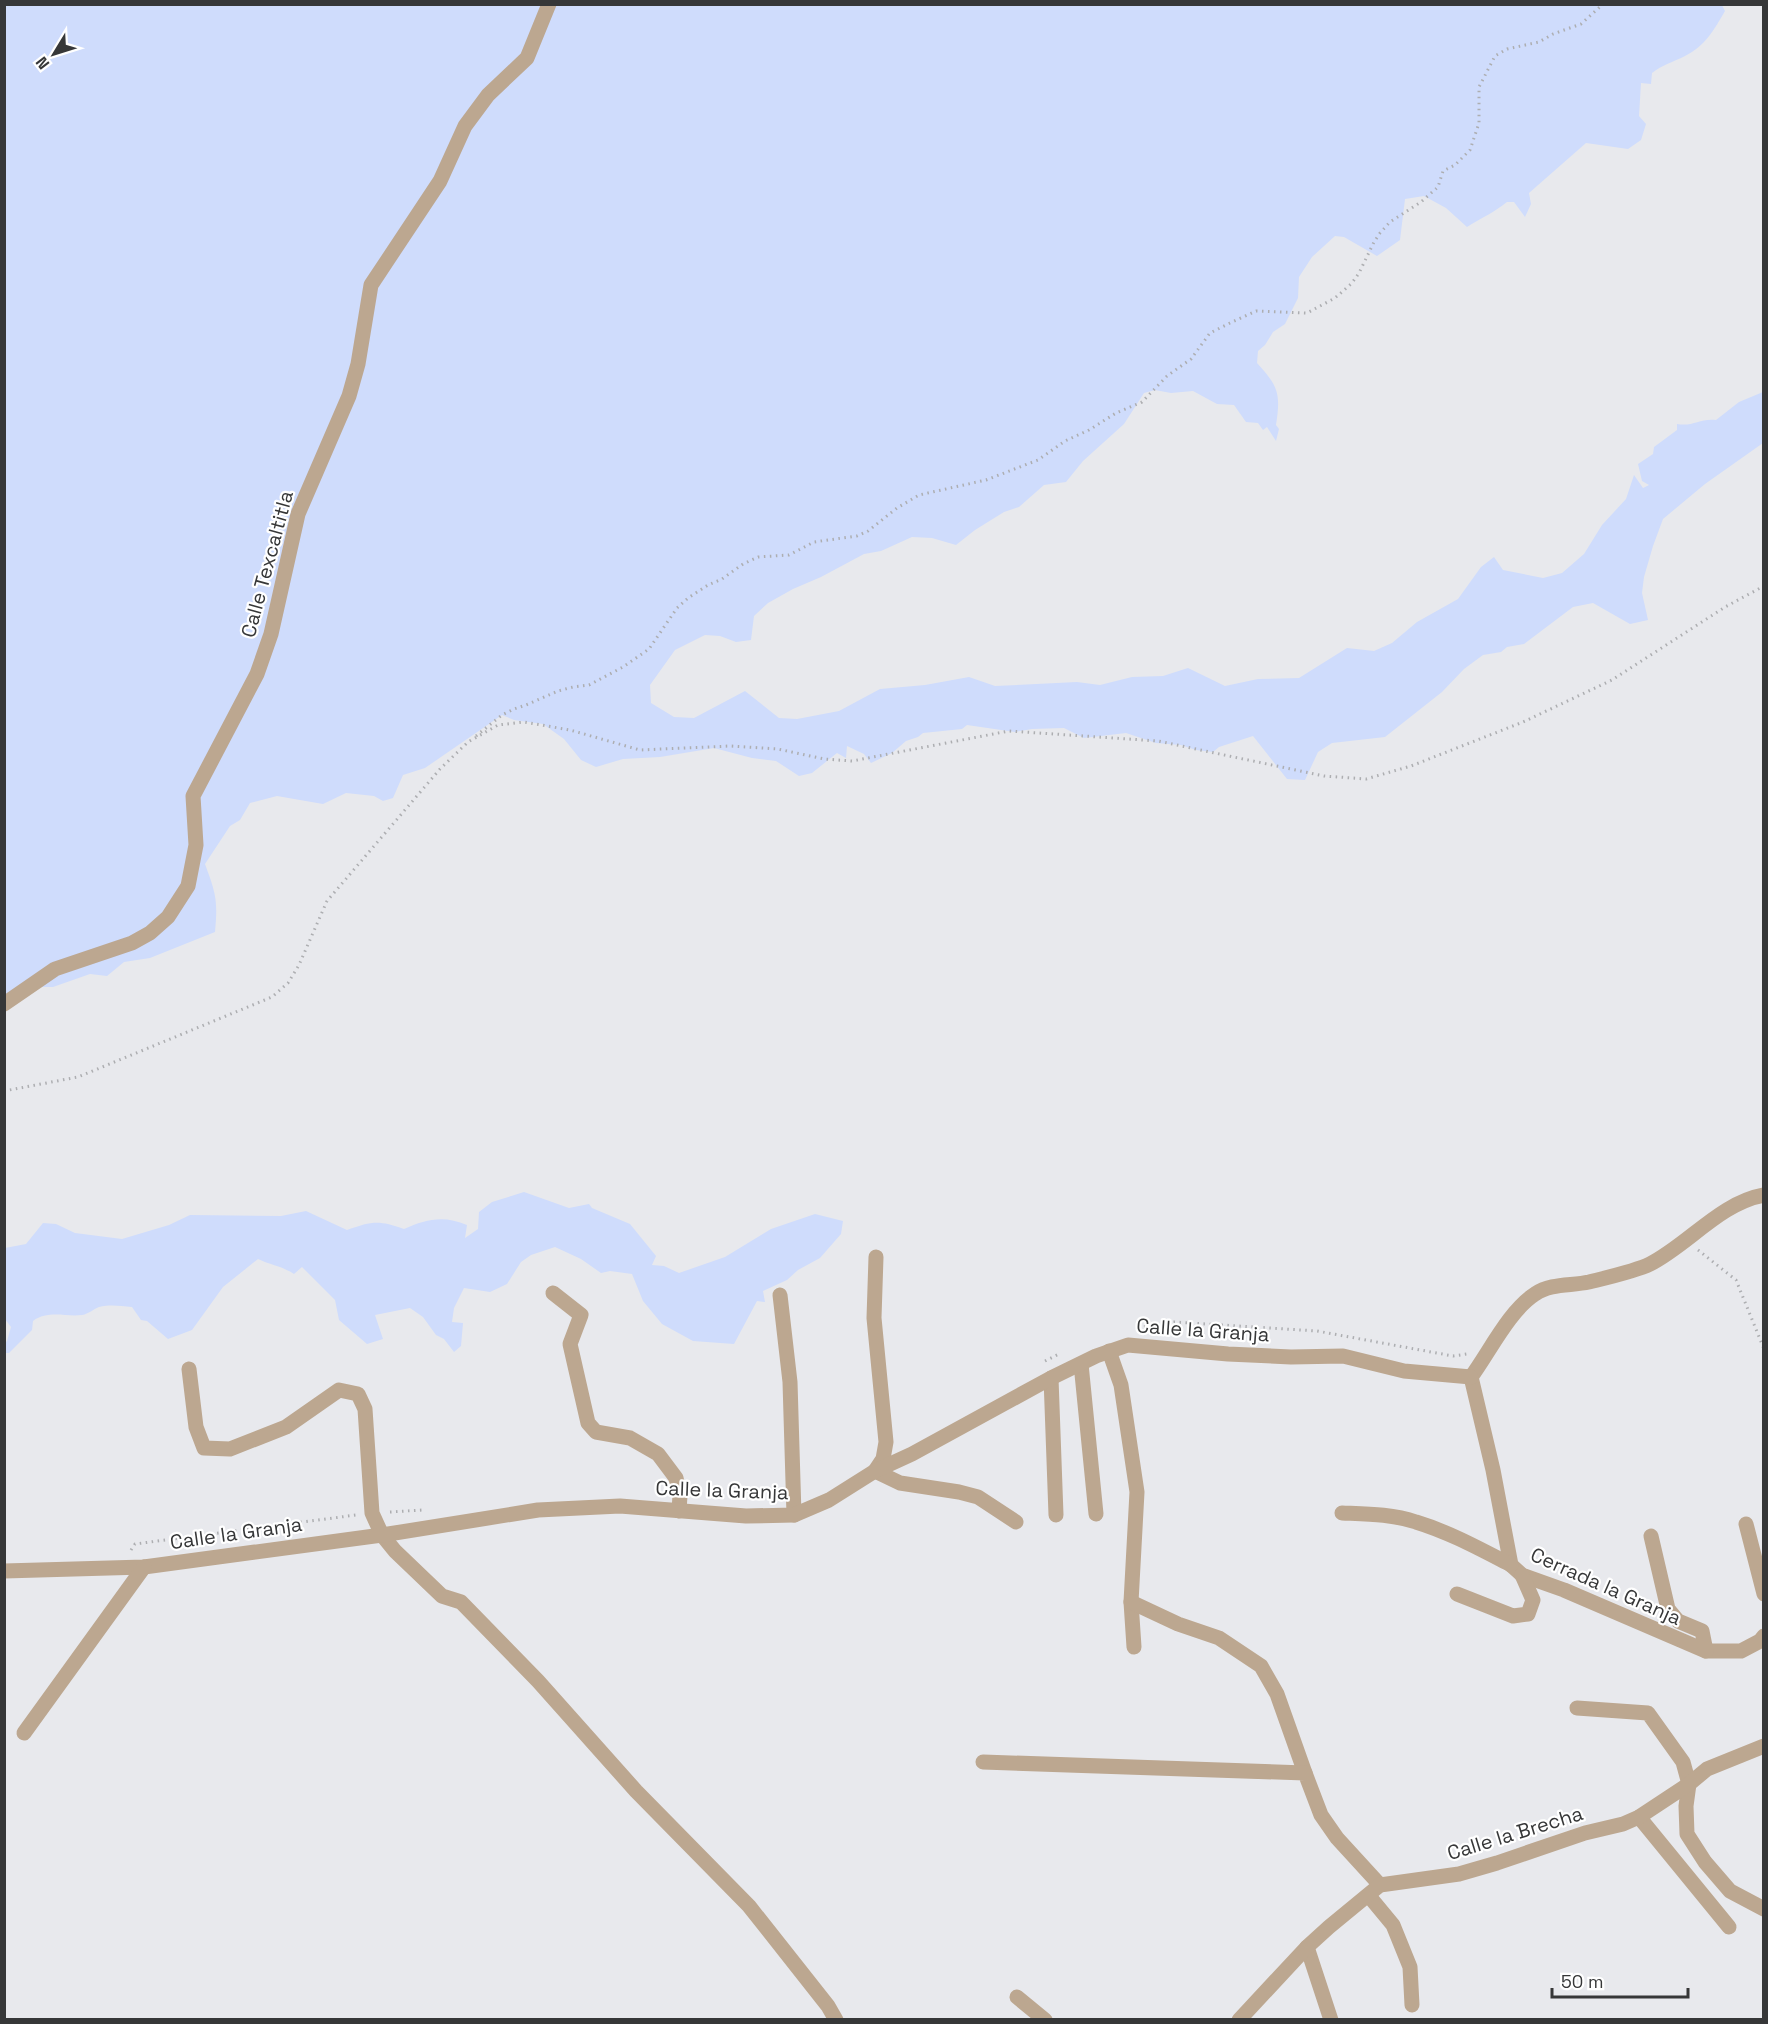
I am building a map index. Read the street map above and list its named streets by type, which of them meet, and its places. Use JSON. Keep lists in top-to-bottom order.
{
  "streets": {
    "street": [
      "Calle Texcaltitla",
      "Calle la Granja",
      "Cerrada la Granja",
      "Calle la Brecha"
    ]
  },
  "crossings": [
    ["Calle la Granja", "Cerrada la Granja"]
  ],
  "scale_bar": "50 m",
  "north": "bottom left"
}
